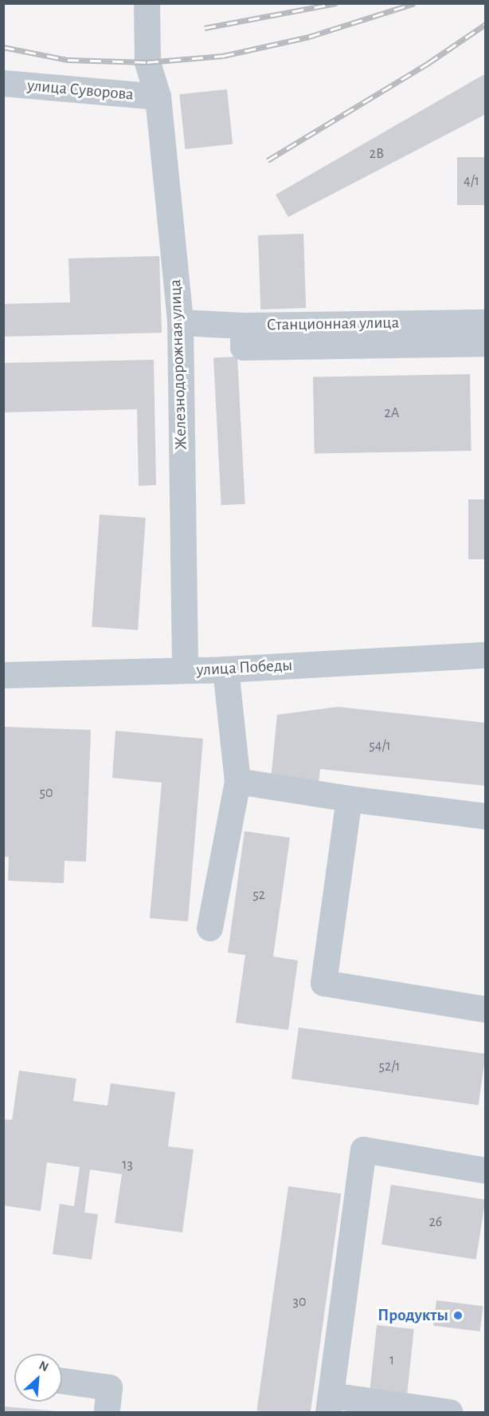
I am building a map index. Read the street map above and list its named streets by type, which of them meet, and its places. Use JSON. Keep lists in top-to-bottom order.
{
  "streets": {
    "street": [
      "улица Суворова",
      "Станционная улица",
      "Железнодорожная улица",
      "улица Победы"
    ]
  },
  "crossings": [
    ["улица Суворова", "Железнодорожная улица"],
    ["Станционная улица", "Железнодорожная улица"],
    ["Железнодорожная улица", "улица Победы"]
  ],
  "places": ["Продукты"],
  "house_numbers": [
    "2В",
    "4/1",
    "2А",
    "54/1",
    "50",
    "52",
    "52/1",
    "13",
    "26",
    "30",
    "1"
  ],
  "north": "top right"
}
